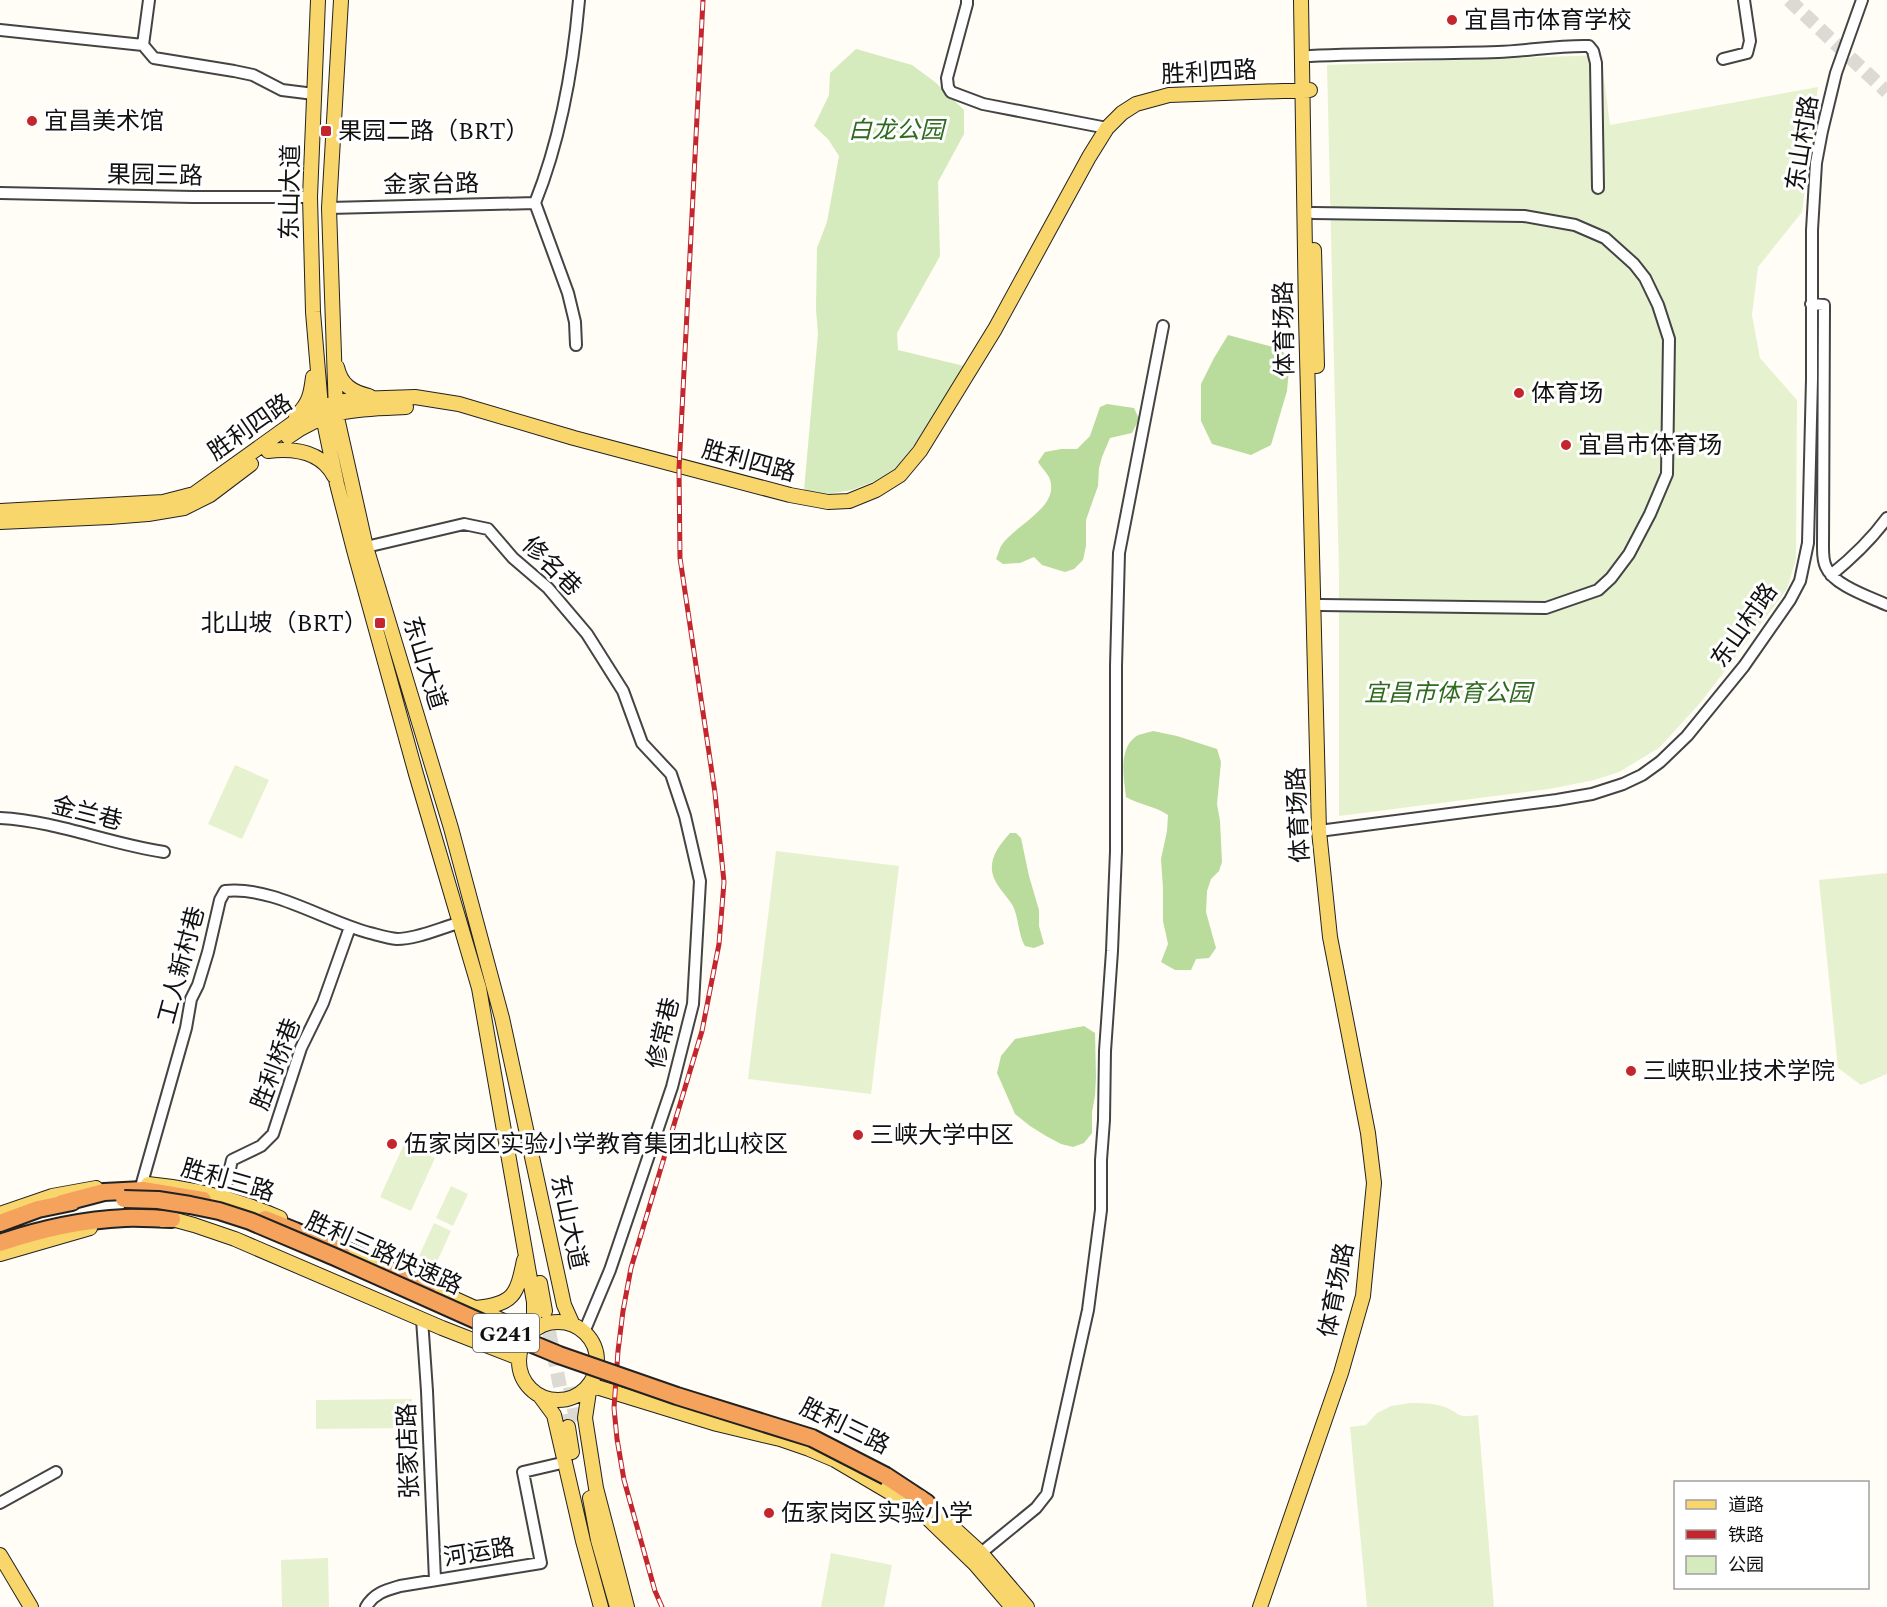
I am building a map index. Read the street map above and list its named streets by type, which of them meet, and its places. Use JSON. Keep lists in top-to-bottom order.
{
  "streets": {
    "highway": ["胜利三路快速路", "G241"],
    "main road": [
      "胜利四路",
      "东山大道",
      "体育场路",
      "胜利三路"
    ],
    "street": [
      "东山村路",
      "果园三路",
      "金家台路",
      "修名巷",
      "金兰巷",
      "工人新村巷",
      "修常巷",
      "胜利桥巷",
      "张家店路",
      "河运路"
    ]
  },
  "crossings": [
    ["胜利四路", "东山大道"],
    ["胜利四路", "体育场路"],
    ["东山村路", "体育场路"],
    ["果园三路", "东山大道"],
    ["金家台路", "东山大道"],
    ["东山大道", "修名巷"],
    ["东山大道", "工人新村巷"],
    ["东山大道", "修常巷"],
    ["东山大道", "胜利三路"],
    ["修名巷", "修常巷"],
    ["工人新村巷", "胜利桥巷"],
    ["工人新村巷", "胜利三路"],
    ["修常巷", "胜利三路"],
    ["胜利桥巷", "胜利三路"],
    ["胜利三路", "胜利三路快速路"],
    ["胜利三路", "G241"],
    ["胜利三路快速路", "G241"],
    ["张家店路", "河运路"]
  ],
  "parks": ["白龙公园", "宜昌市体育公园"],
  "places": {
    "other": [
      "宜昌市体育学校",
      "宜昌美术馆",
      "体育场",
      "宜昌市体育场",
      "三峡职业技术学院",
      "三峡大学中区",
      "伍家岗区实验小学教育集团北山校区",
      "伍家岗区实验小学"
    ],
    "transit": ["果园二路（BRT）", "北山坡（BRT）"]
  },
  "legend": ["道路", "铁路", "公园"]
}
